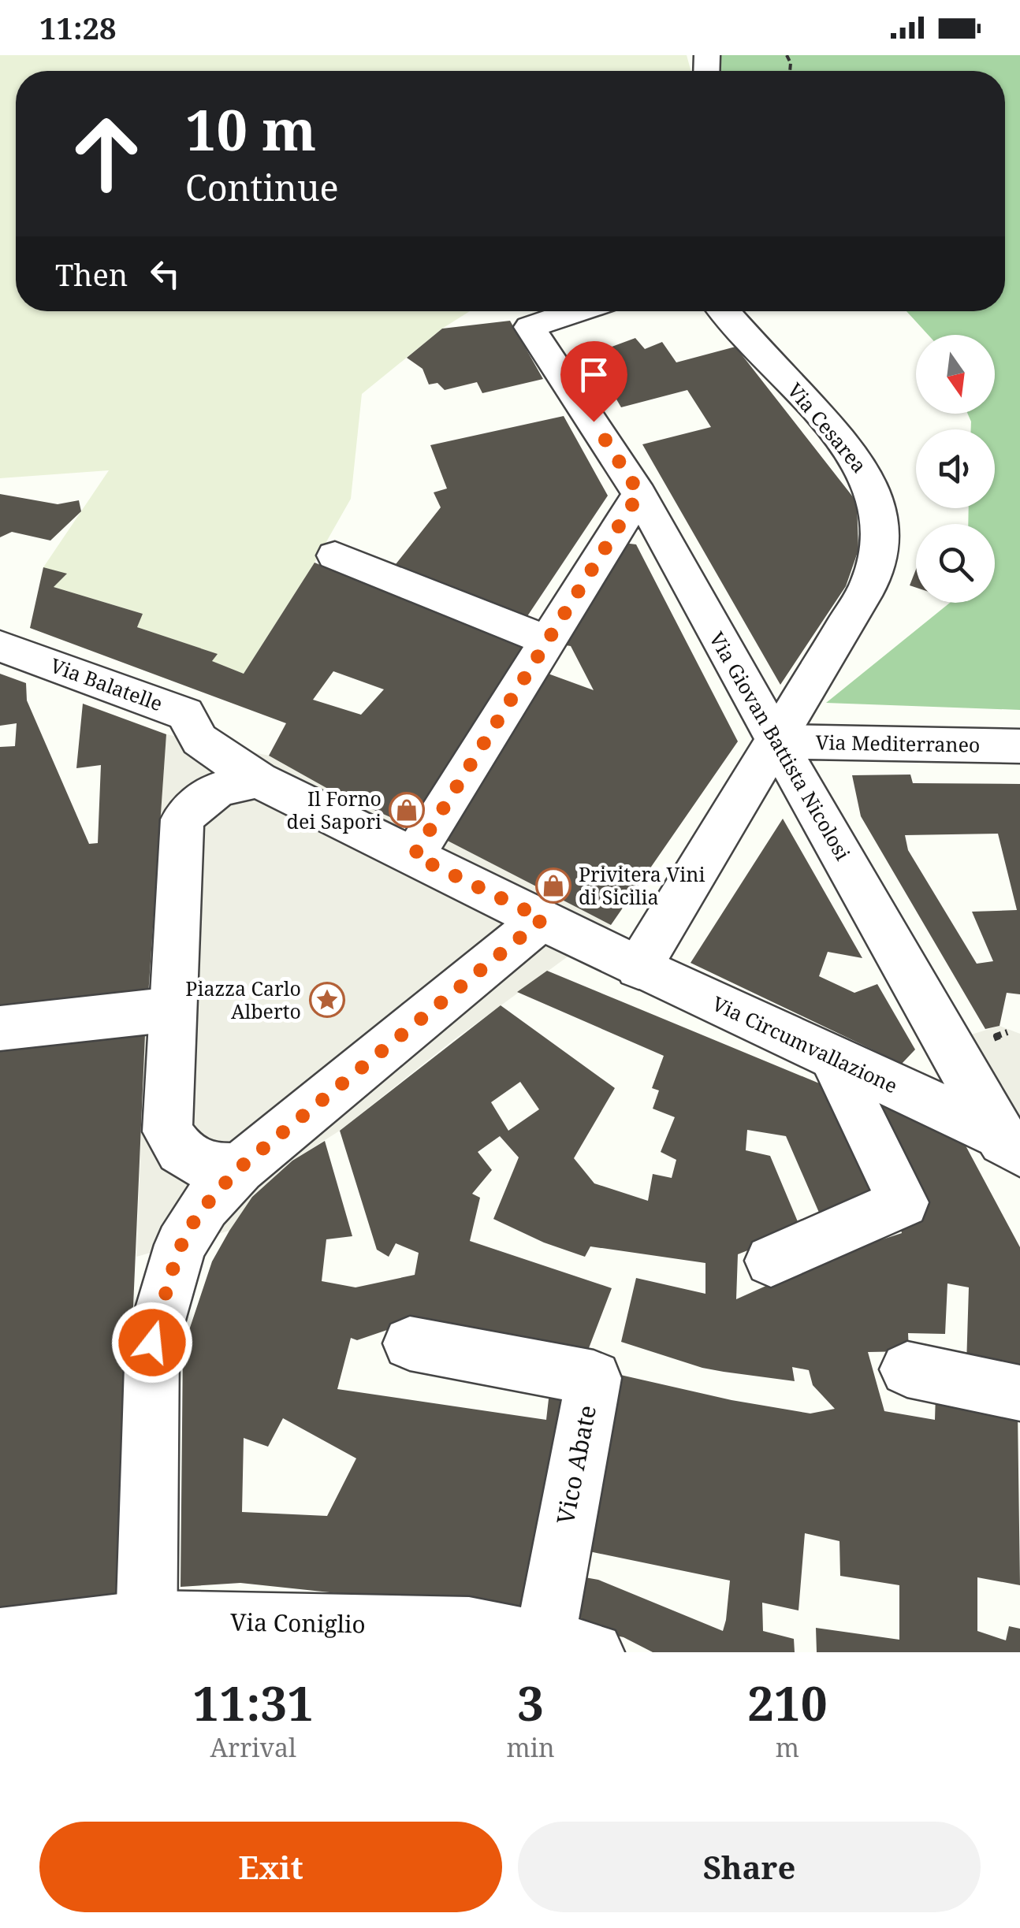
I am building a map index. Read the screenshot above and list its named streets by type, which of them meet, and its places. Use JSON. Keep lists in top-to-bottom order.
{
  "streets": {
    "street": [
      "Via Cesarea",
      "Via Balatelle",
      "Via Mediterraneo",
      "Via Giovan Battista Nicolosi",
      "Via Circumvallazione",
      "Vico Abate",
      "Via Coniglio"
    ]
  },
  "crossings": [
    ["Via Cesarea", "Via Mediterraneo"],
    ["Via Cesarea", "Via Giovan Battista Nicolosi"],
    ["Via Cesarea", "Via Circumvallazione"],
    ["Via Balatelle", "Via Circumvallazione"],
    ["Via Mediterraneo", "Via Giovan Battista Nicolosi"],
    ["Via Giovan Battista Nicolosi", "Via Circumvallazione"],
    ["Vico Abate", "Via Coniglio"]
  ],
  "places": {
    "shop": ["Il Forno dei Sapori", "Privitera Vini di Sicilia"],
    "place": ["Piazza Carlo Alberto"]
  },
  "north": "bottom",
  "page": {
    "status": "11:28",
    "turn": ["10 m", "Continue"],
    "then": "Then",
    "eta": [
      "11:31",
      "Arrival",
      "3",
      "min",
      "210",
      "m"
    ],
    "buttons": ["Exit", "Share"]
  }
}
